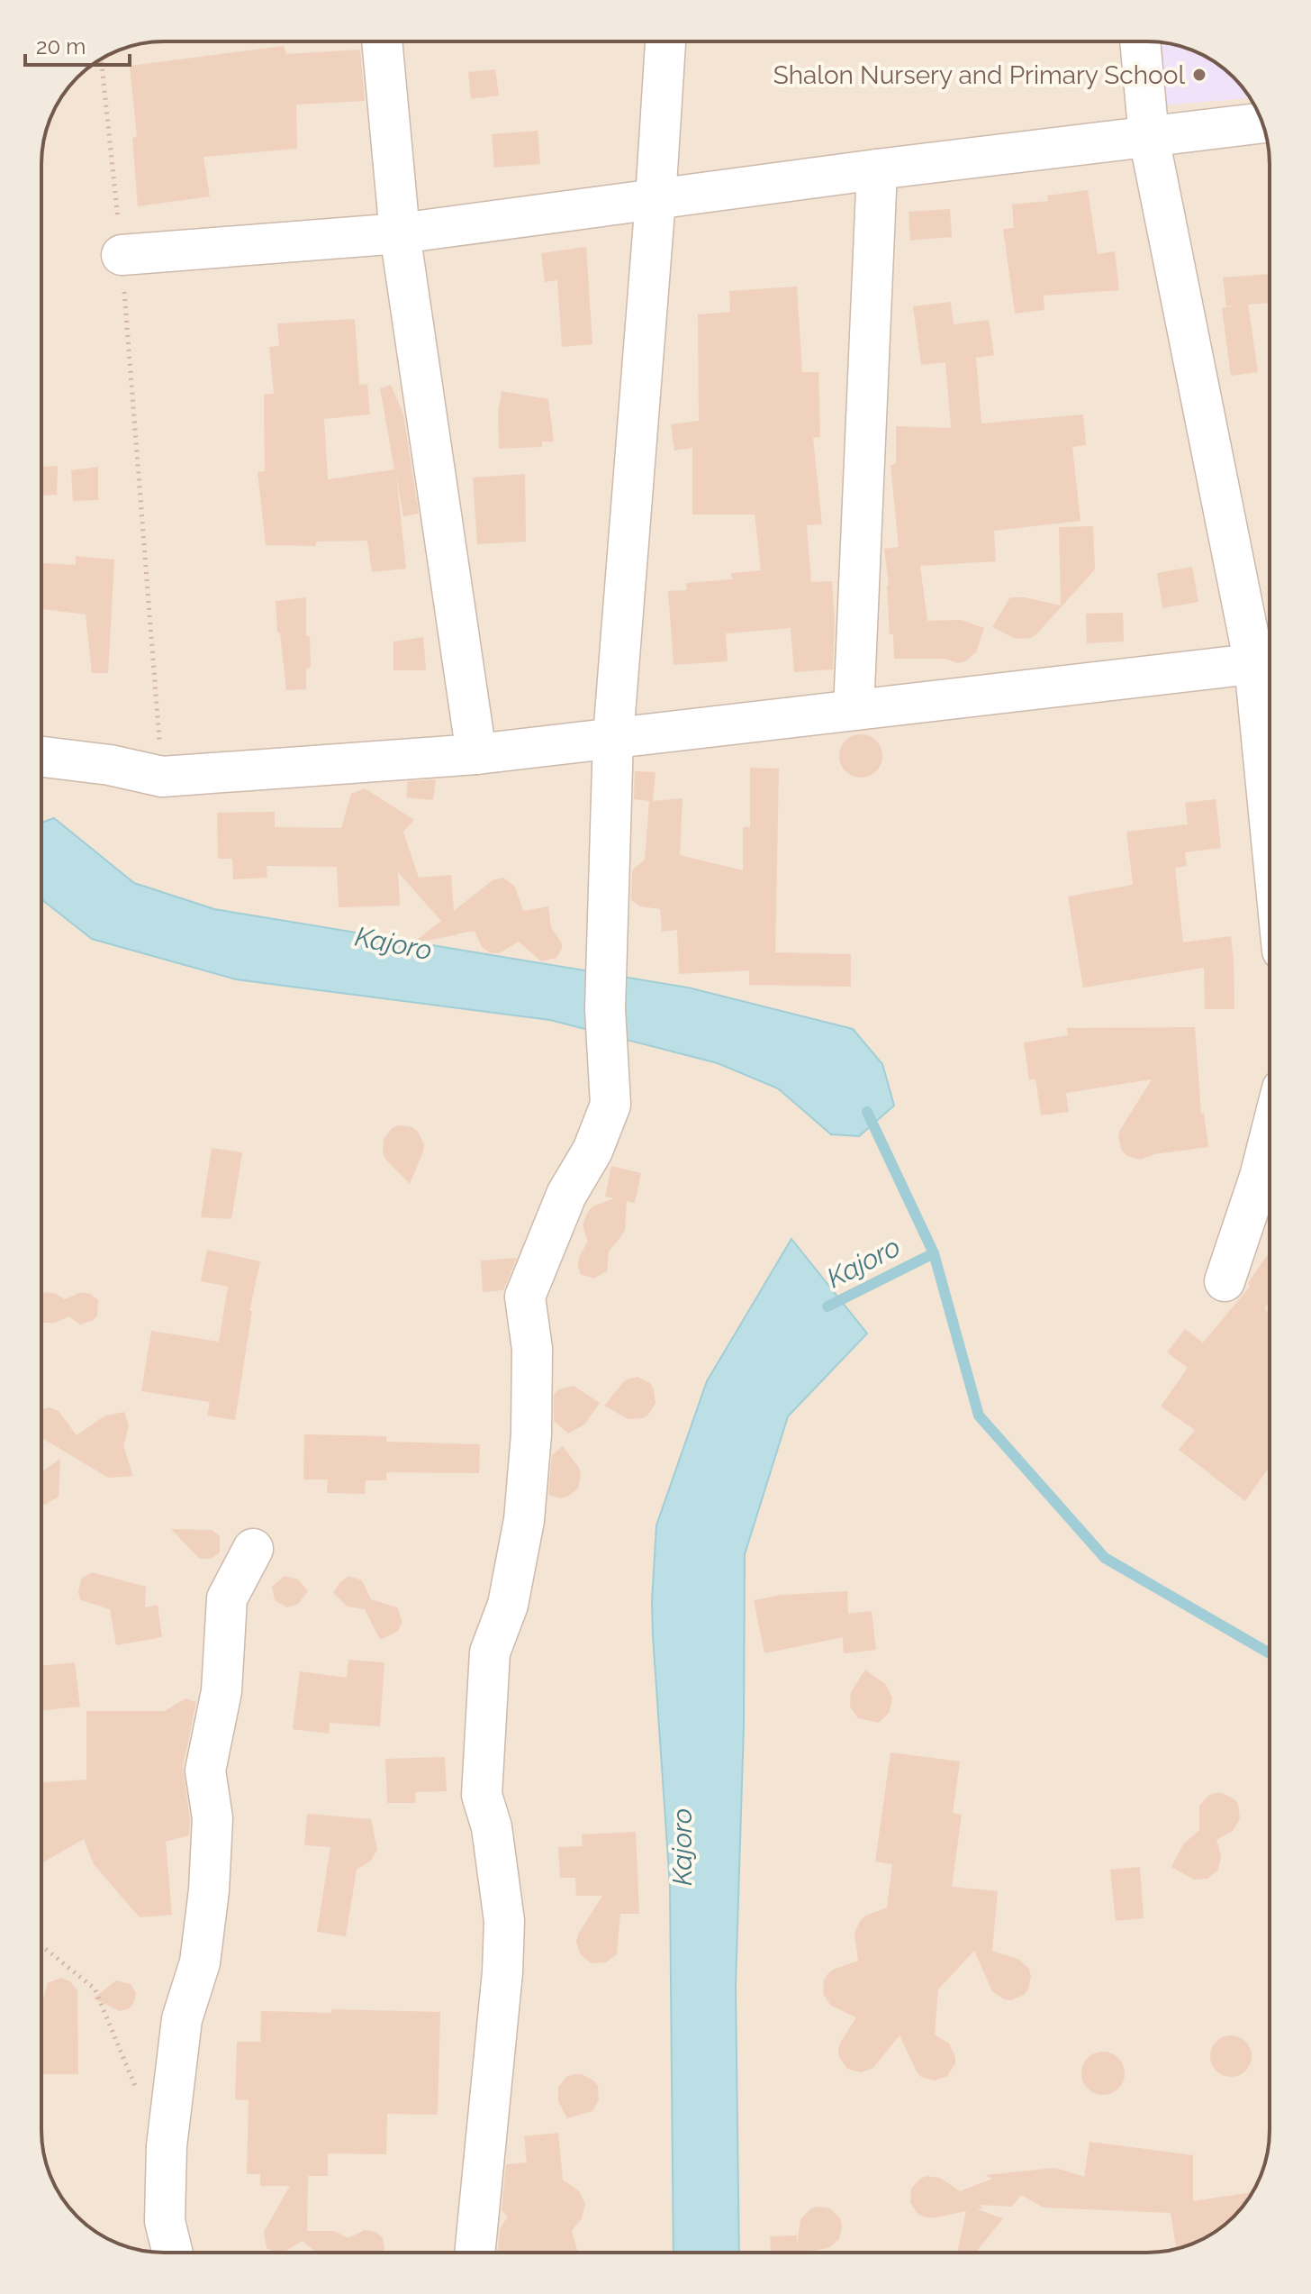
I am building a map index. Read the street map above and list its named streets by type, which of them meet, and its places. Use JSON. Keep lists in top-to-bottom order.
{
  "water": ["Kajoro"],
  "places": ["Shalon Nursery and Primary School"],
  "scale_bar": "20 m"
}
